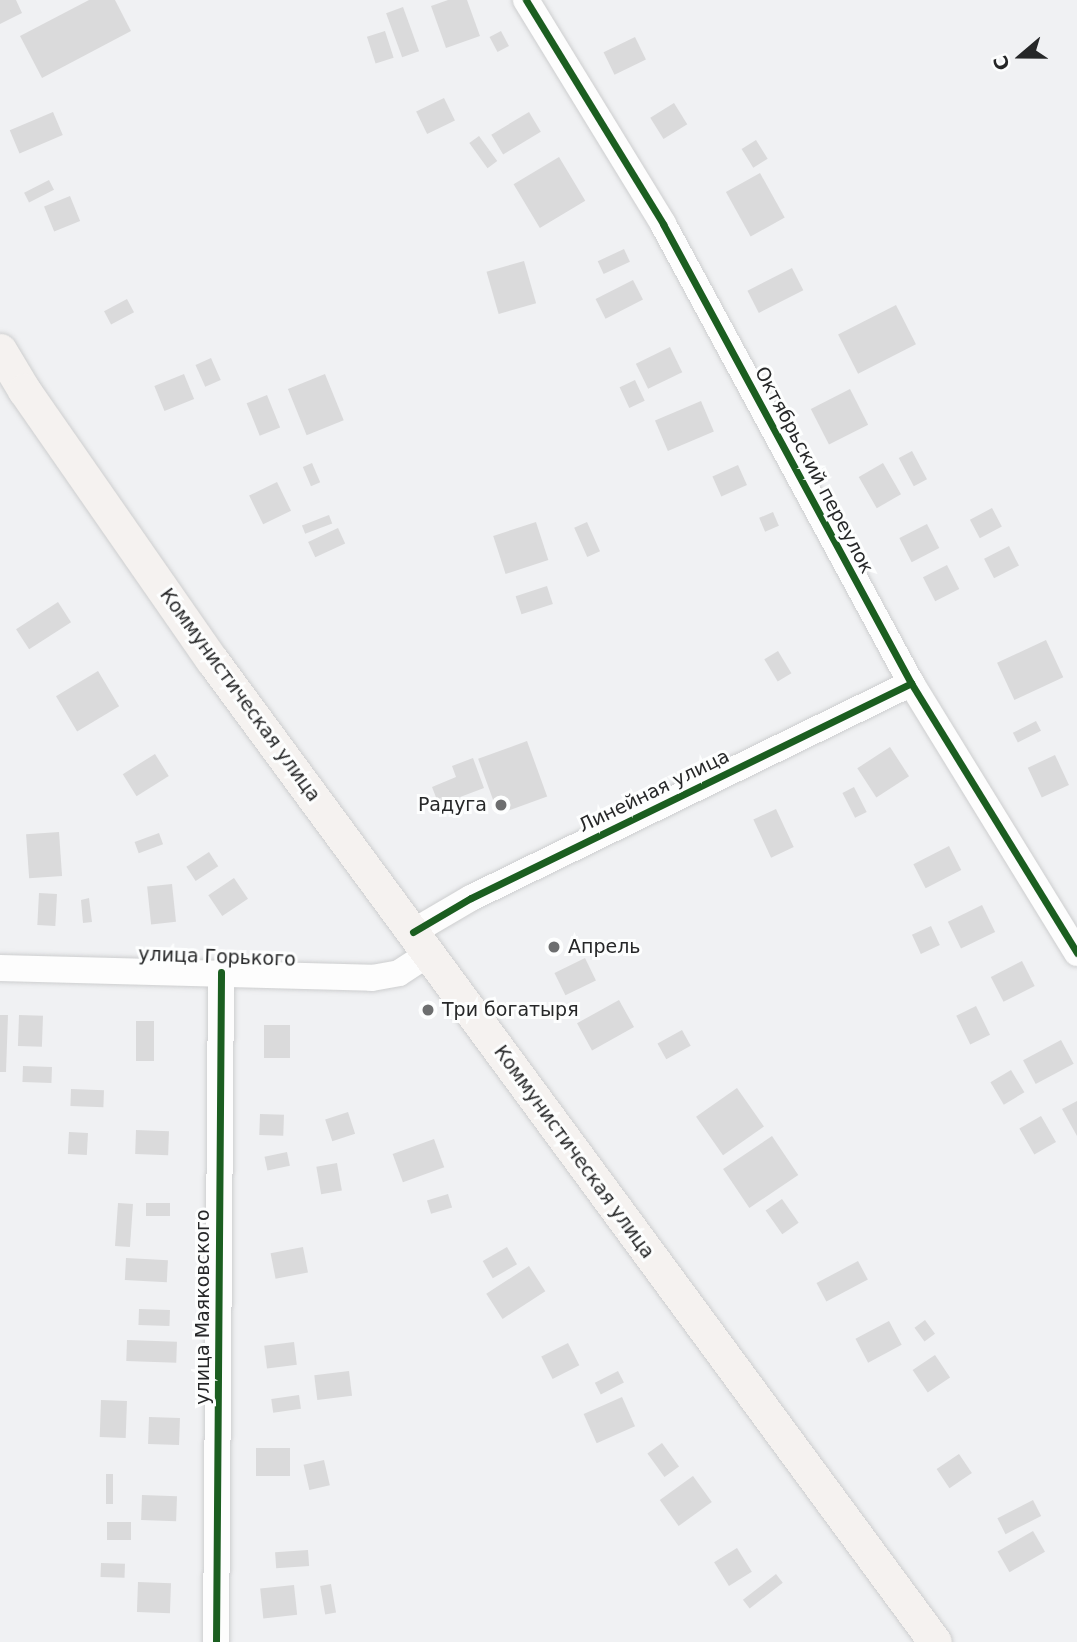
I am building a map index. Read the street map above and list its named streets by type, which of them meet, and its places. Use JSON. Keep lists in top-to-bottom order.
{
  "streets": {
    "main road": ["Коммунистическая улица"],
    "street": [
      "Октябрьский переулок",
      "Линейная улица",
      "улица Горького",
      "улица Маяковского"
    ]
  },
  "crossings": [
    ["Октябрьский переулок", "Линейная улица"],
    ["Коммунистическая улица", "Линейная улица"],
    ["Коммунистическая улица", "улица Горького"],
    ["Линейная улица", "улица Горького"],
    ["улица Горького", "улица Маяковского"]
  ],
  "places": ["Радуга", "Апрель", "Три богатыря"],
  "north": "left"
}
